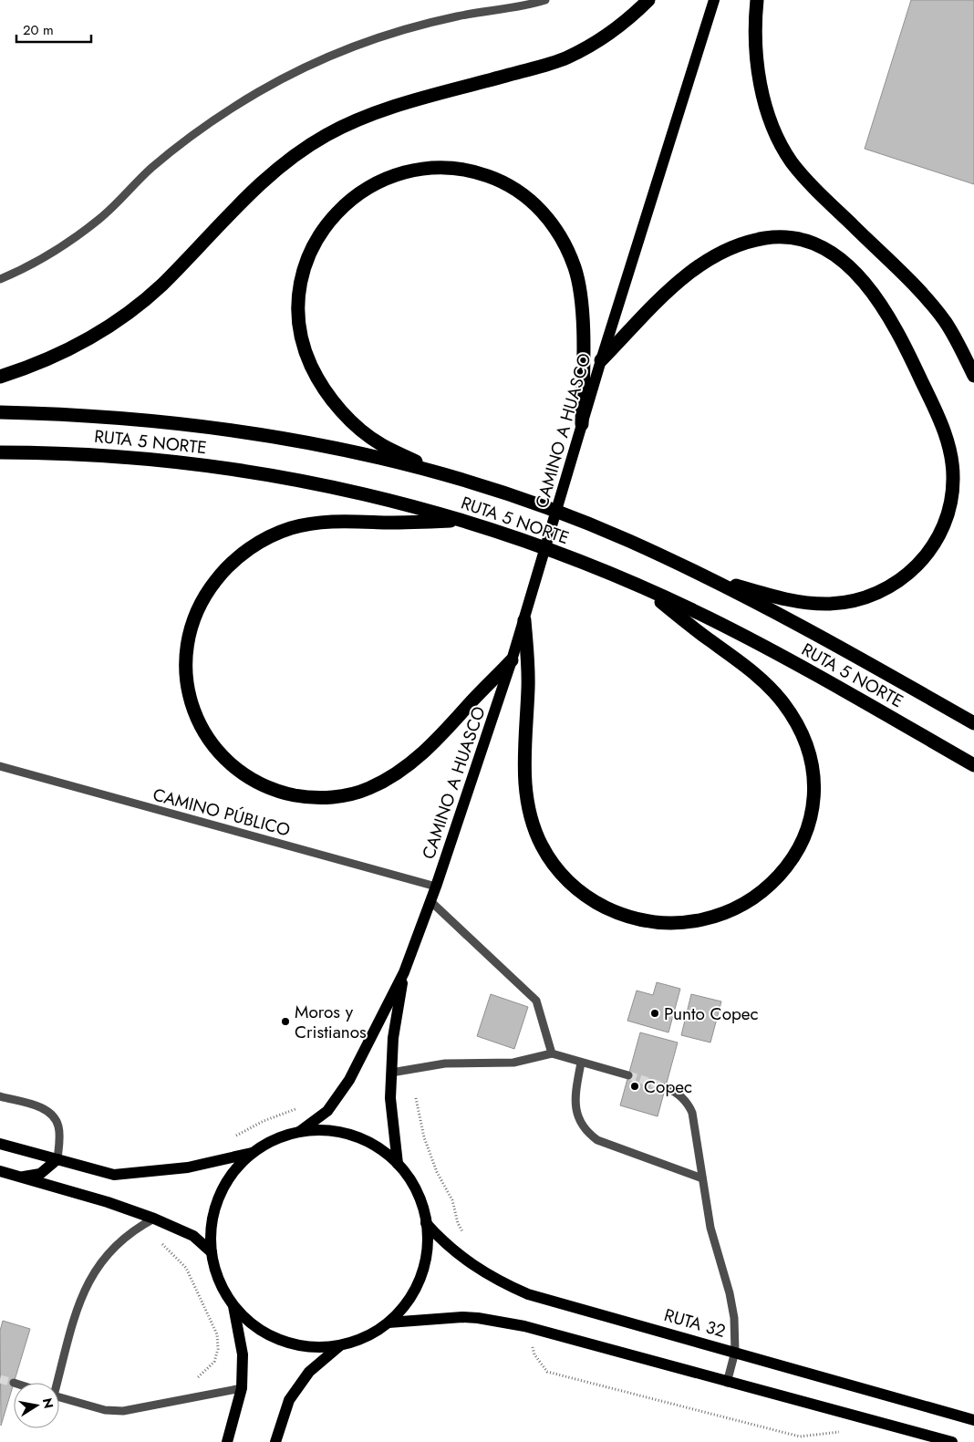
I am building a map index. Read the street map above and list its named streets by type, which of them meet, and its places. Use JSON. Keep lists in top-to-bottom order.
{
  "streets": {
    "highway": ["RUTA 5 NORTE"],
    "main road": ["CAMINO A HUASCO", "RUTA 32"],
    "street": ["CAMINO PÚBLICO"]
  },
  "crossings": [
    ["CAMINO A HUASCO", "CAMINO PÚBLICO"]
  ],
  "places": ["Punto Copec", "Moros y Cristianos", "Copec"],
  "scale_bar": "20 m",
  "north": "right"
}
